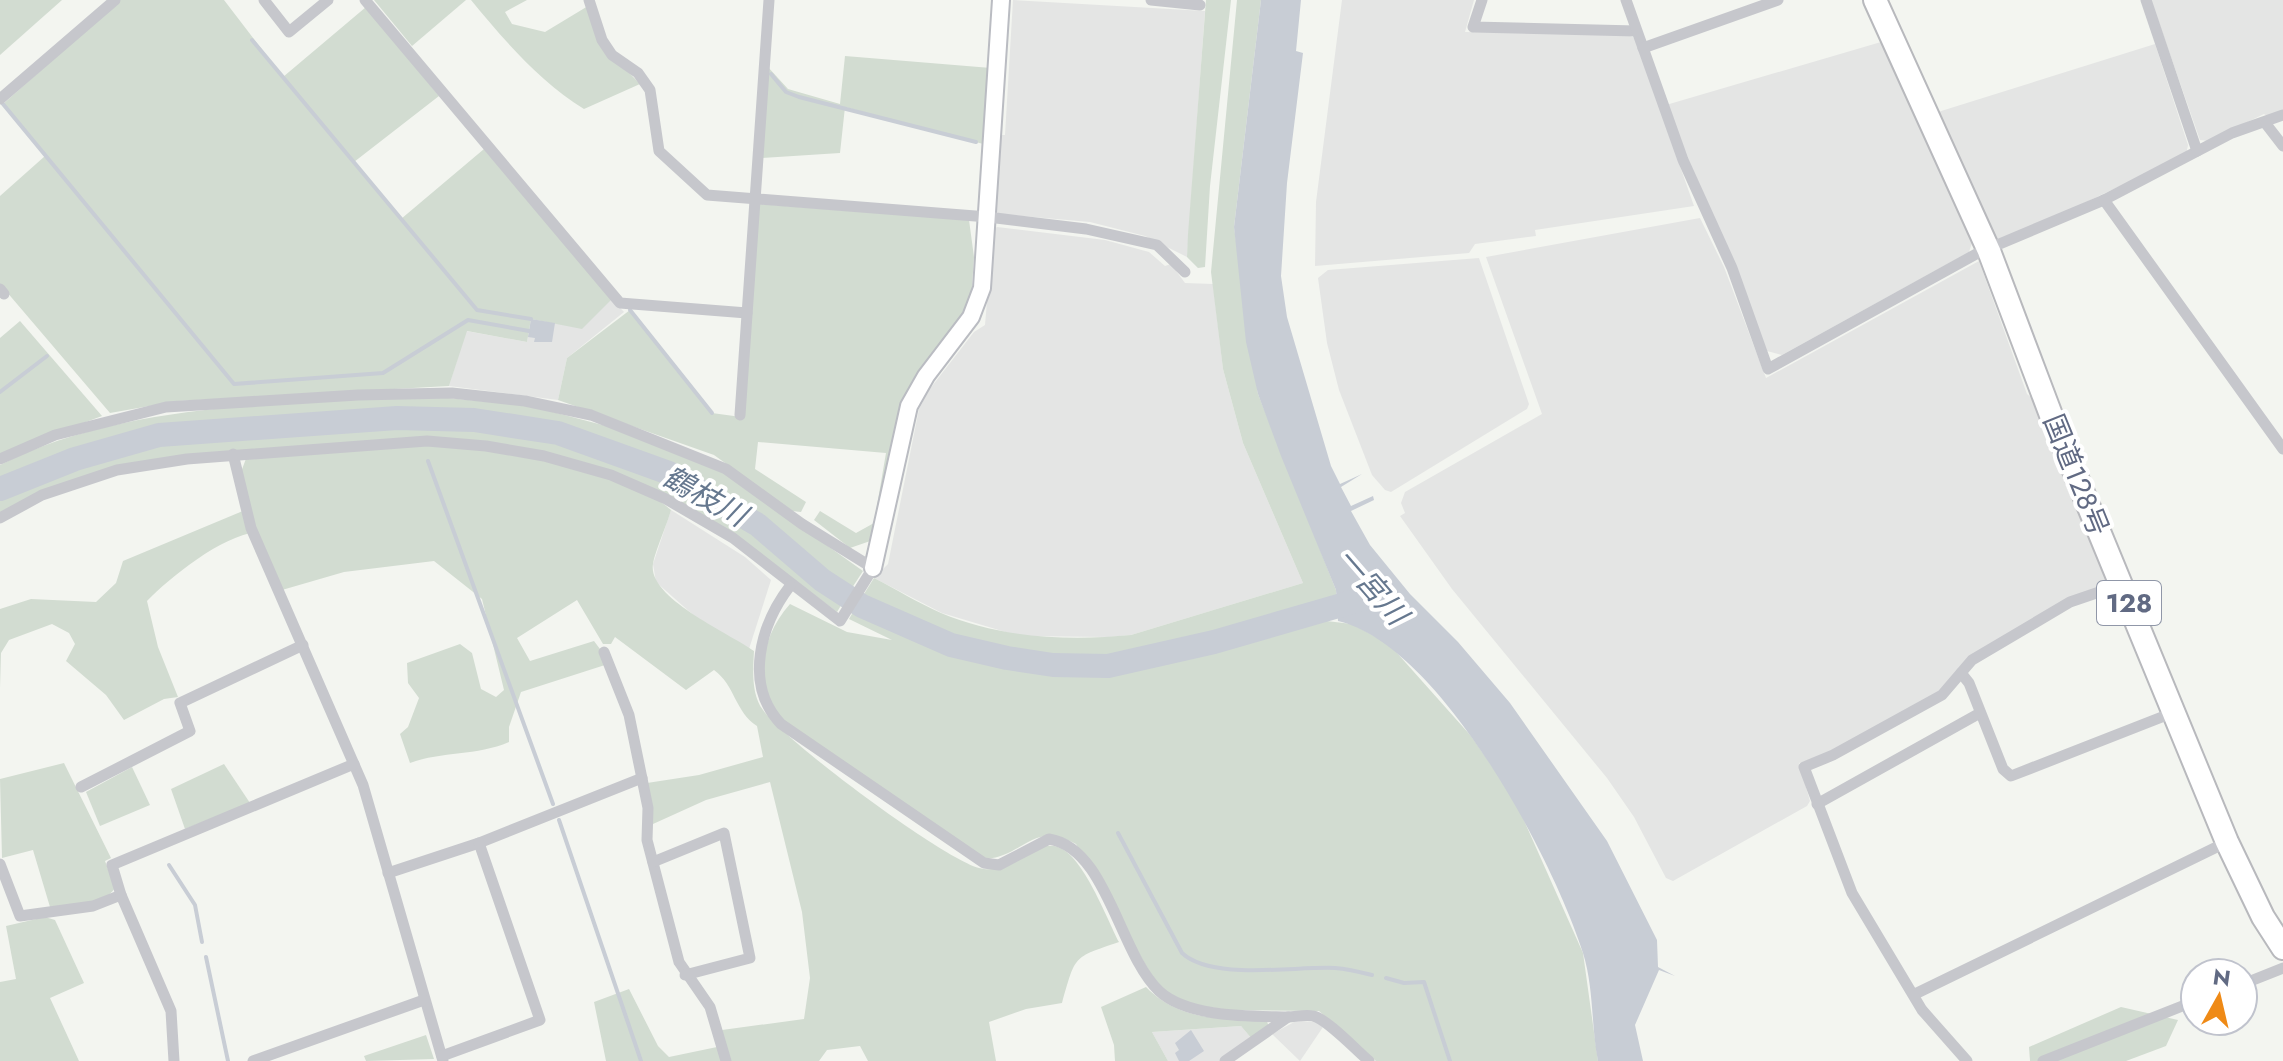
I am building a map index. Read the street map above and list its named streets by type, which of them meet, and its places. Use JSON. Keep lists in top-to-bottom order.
{
  "streets": {
    "highway": ["国道128号", "128"]
  },
  "water": ["鶴枝川", "一宮川"],
  "north": "top"
}
